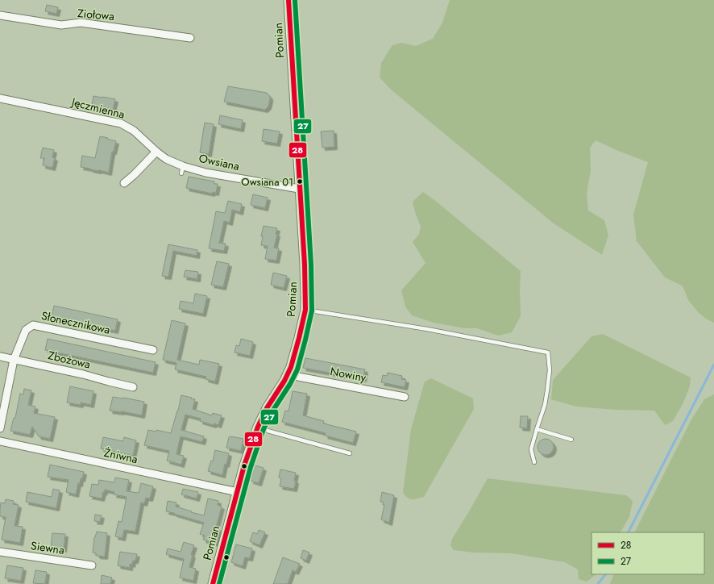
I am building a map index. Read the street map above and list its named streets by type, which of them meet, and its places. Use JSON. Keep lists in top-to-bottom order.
{
  "streets": {
    "street": [
      "Ziołowa",
      "Pomian",
      "Jęczmienna",
      "Owsiana",
      "Słonecznikowa",
      "Zbożowa",
      "Nowiny",
      "Żniwna",
      "Siewna"
    ]
  },
  "crossings": [
    ["Pomian", "Owsiana"],
    ["Pomian", "Nowiny"],
    ["Pomian", "Żniwna"],
    ["Jęczmienna", "Owsiana"],
    ["Słonecznikowa", "Zbożowa"]
  ],
  "places": ["Owsiana 01"],
  "lines": ["transit line 28", "transit line 27"],
  "legend": ["28", "27"]
}
